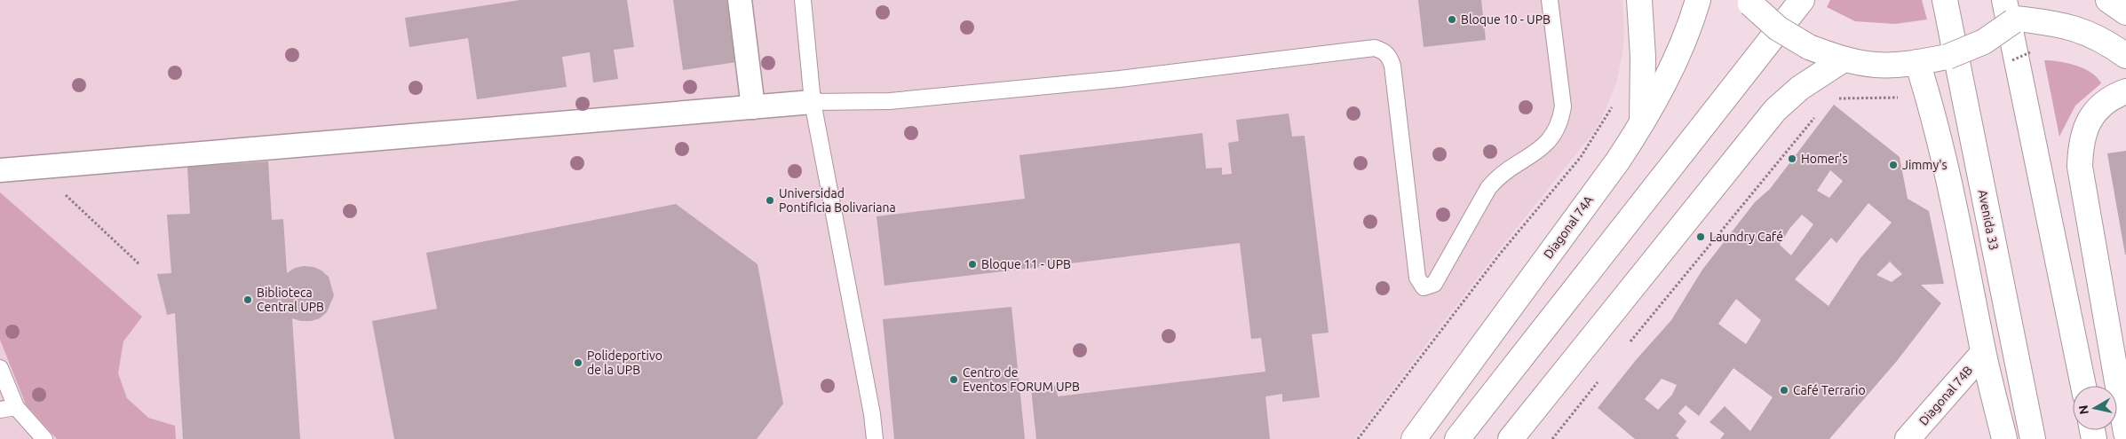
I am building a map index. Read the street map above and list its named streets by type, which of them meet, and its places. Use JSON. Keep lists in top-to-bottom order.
{
  "streets": {
    "main road": ["Avenida 33", "Diagonal 74A", "Diagonal 74B"]
  },
  "places": [
    "Bloque 10 - UPB",
    "Homer's",
    "Jimmy's",
    "Universidad Pontificia Bolivariana",
    "Laundry Café",
    "Bloque 11 - UPB",
    "Biblioteca Central UPB",
    "Polideportivo de la UPB",
    "Centro de Eventos FORUM UPB",
    "Café Terrario"
  ],
  "north": "left"
}
